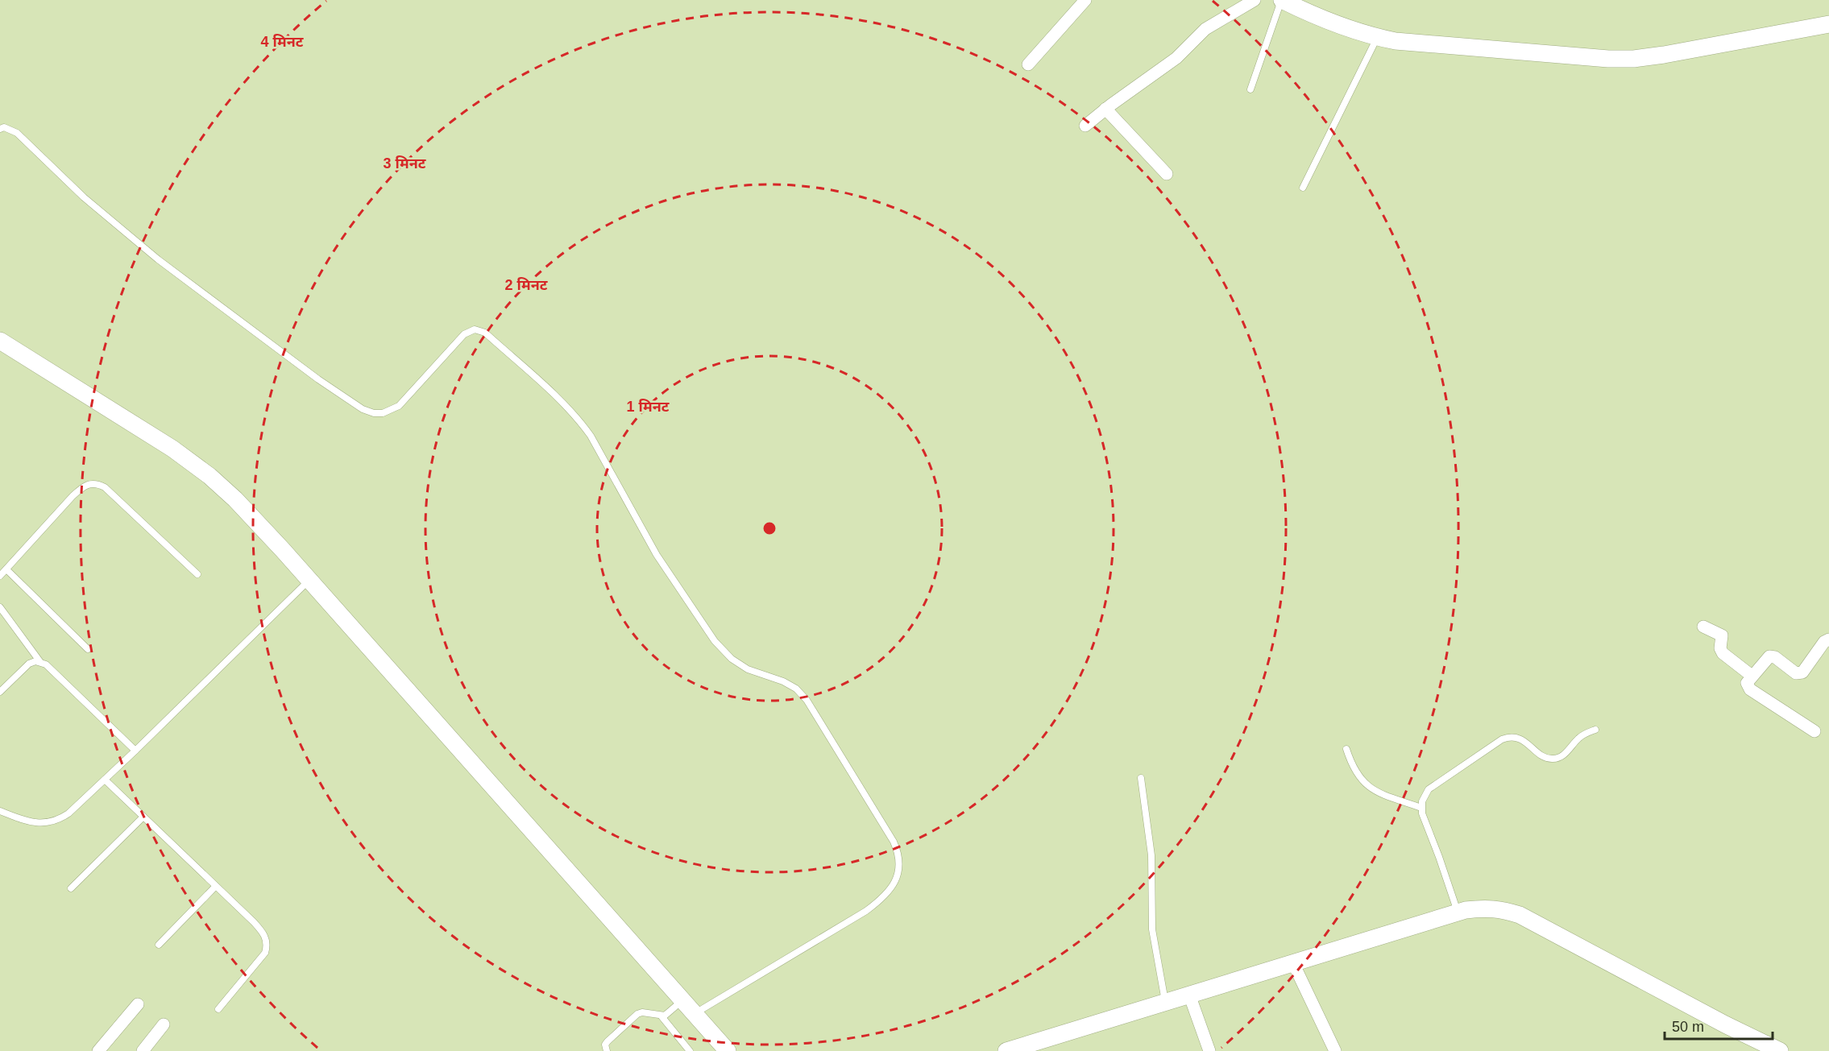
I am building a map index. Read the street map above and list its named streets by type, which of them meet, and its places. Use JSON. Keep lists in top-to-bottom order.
{
  "scale_bar": "50 m",
  "rings": [
    "4 मिनट",
    "3 मिनट",
    "2 मिनट",
    "1 मिनट"
  ]
}
